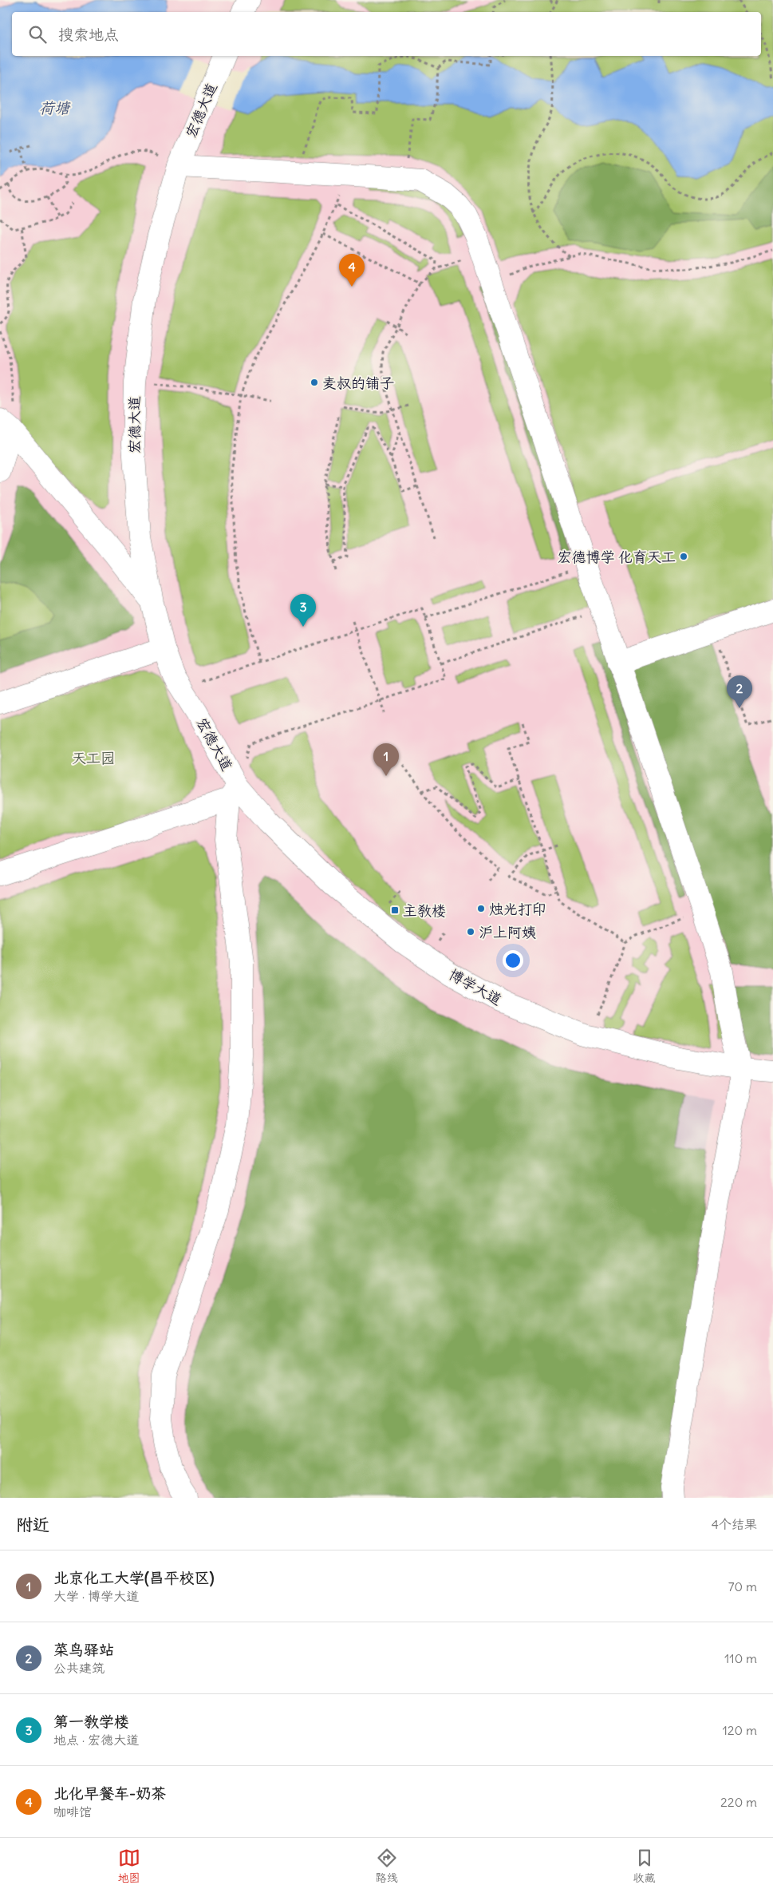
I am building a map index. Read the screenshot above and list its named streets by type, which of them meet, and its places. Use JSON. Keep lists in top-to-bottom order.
{
  "streets": {
    "street": ["宏德大道", "博学大道"]
  },
  "crossings": [
    ["宏德大道", "博学大道"]
  ],
  "water": ["荷塘"],
  "parks": ["天工园"],
  "places": {
    "other": [
      "麦叔的铺子",
      "宏德博学 化育天工",
      "烛光打印",
      "沪上阿姨"
    ],
    "transit": ["主教楼"]
  },
  "page": {
    "search": "搜索地点",
    "pins": [
      "4",
      "3",
      "2",
      "1"
    ],
    "heading": ["附近", "4个结果"],
    "list": [
      {
        "mark": "1",
        "name": "北京化工大学(昌平校区)",
        "note": "大学 · 博学大道",
        "value": "70 m"
      },
      {
        "mark": "2",
        "name": "菜鸟驿站",
        "note": "公共建筑",
        "value": "110 m"
      },
      {
        "mark": "3",
        "name": "第一教学楼",
        "note": "地点 · 宏德大道",
        "value": "120 m"
      },
      {
        "mark": "4",
        "name": "北化早餐车-奶茶",
        "note": "咖啡馆",
        "value": "220 m"
      }
    ],
    "nav": ["地图", "路线", "收藏"]
  }
}
